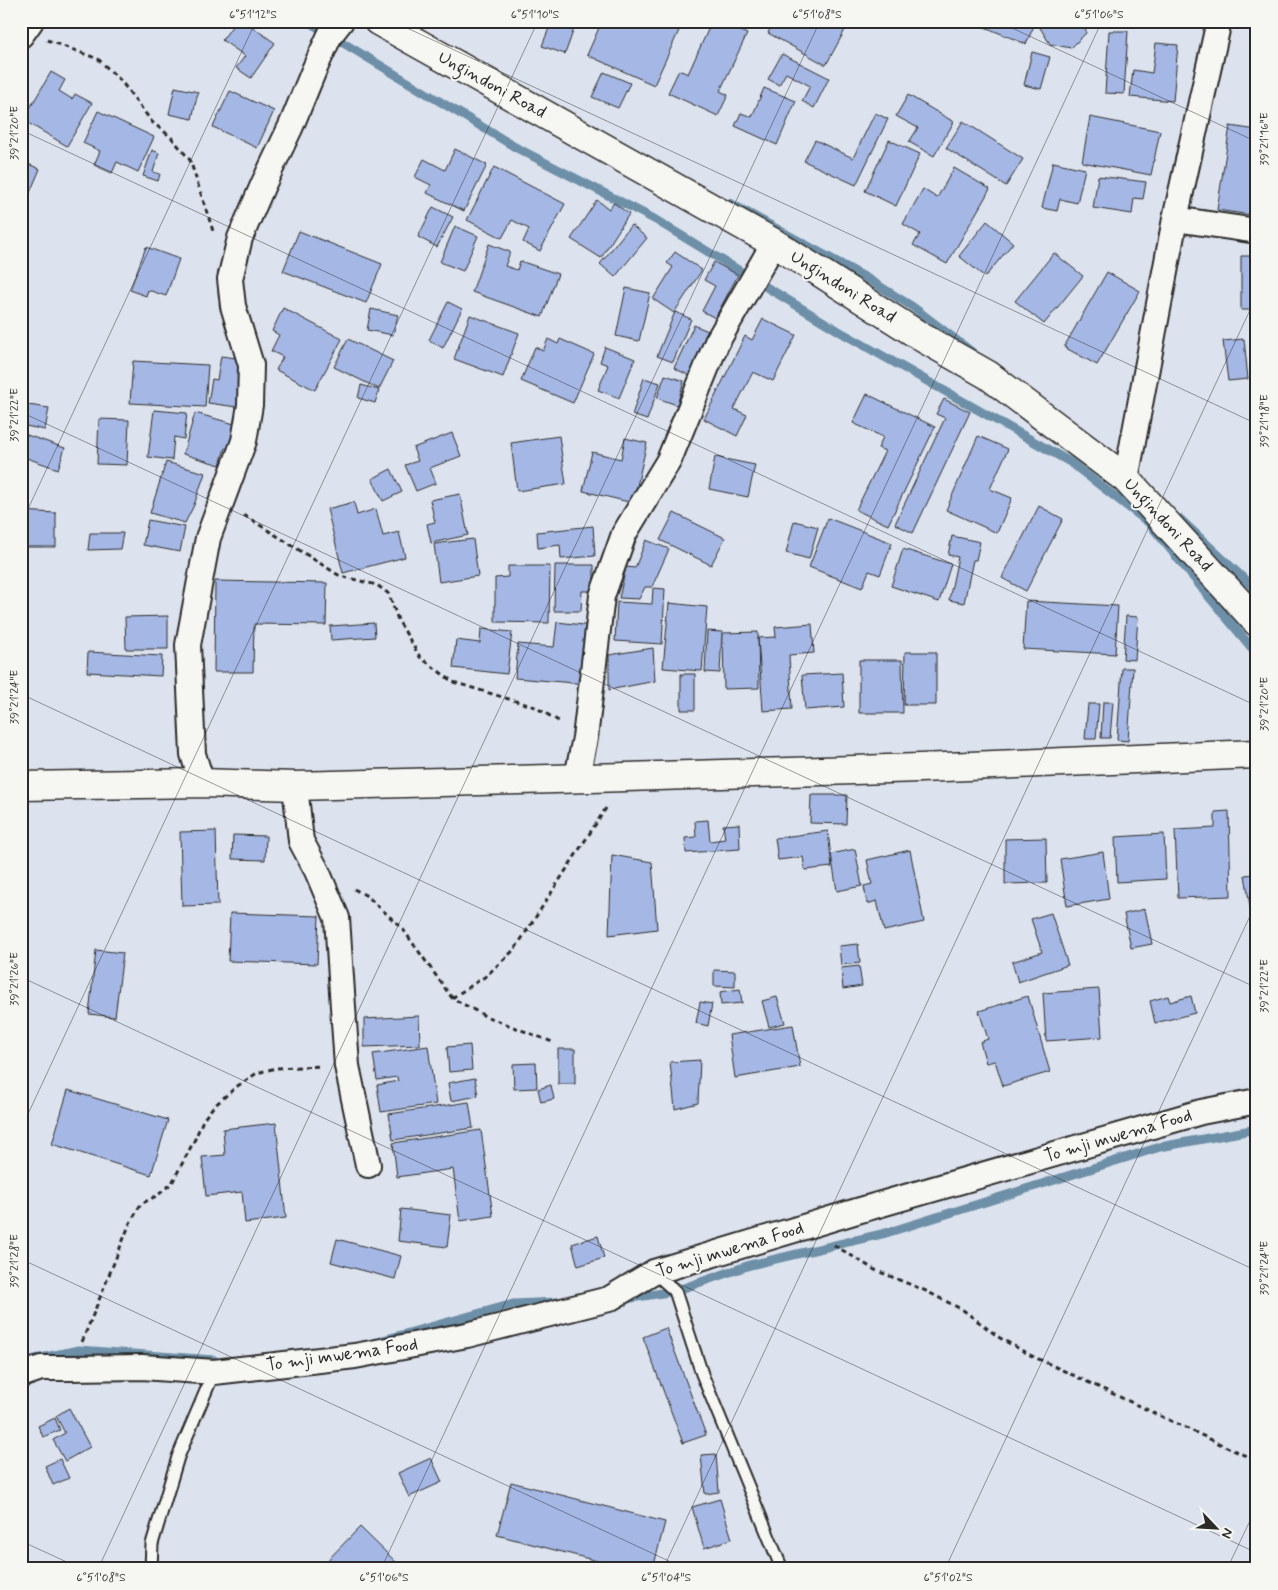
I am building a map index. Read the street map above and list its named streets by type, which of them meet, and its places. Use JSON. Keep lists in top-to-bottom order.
{
  "streets": {
    "main road": ["Ungindoni Road"],
    "street": ["To mji mwema Food"]
  },
  "north": "bottom right",
  "coordinates": [
    "6°51'12\"S",
    "6°51'10\"S",
    "6°51'08\"S",
    "6°51'06\"S",
    "39°21'20\"E",
    "39°21'16\"E",
    "39°21'22\"E",
    "39°21'18\"E",
    "39°21'24\"E",
    "39°21'26\"E",
    "39°21'28\"E",
    "6°51'04\"S",
    "6°51'02\"S"
  ]
}
